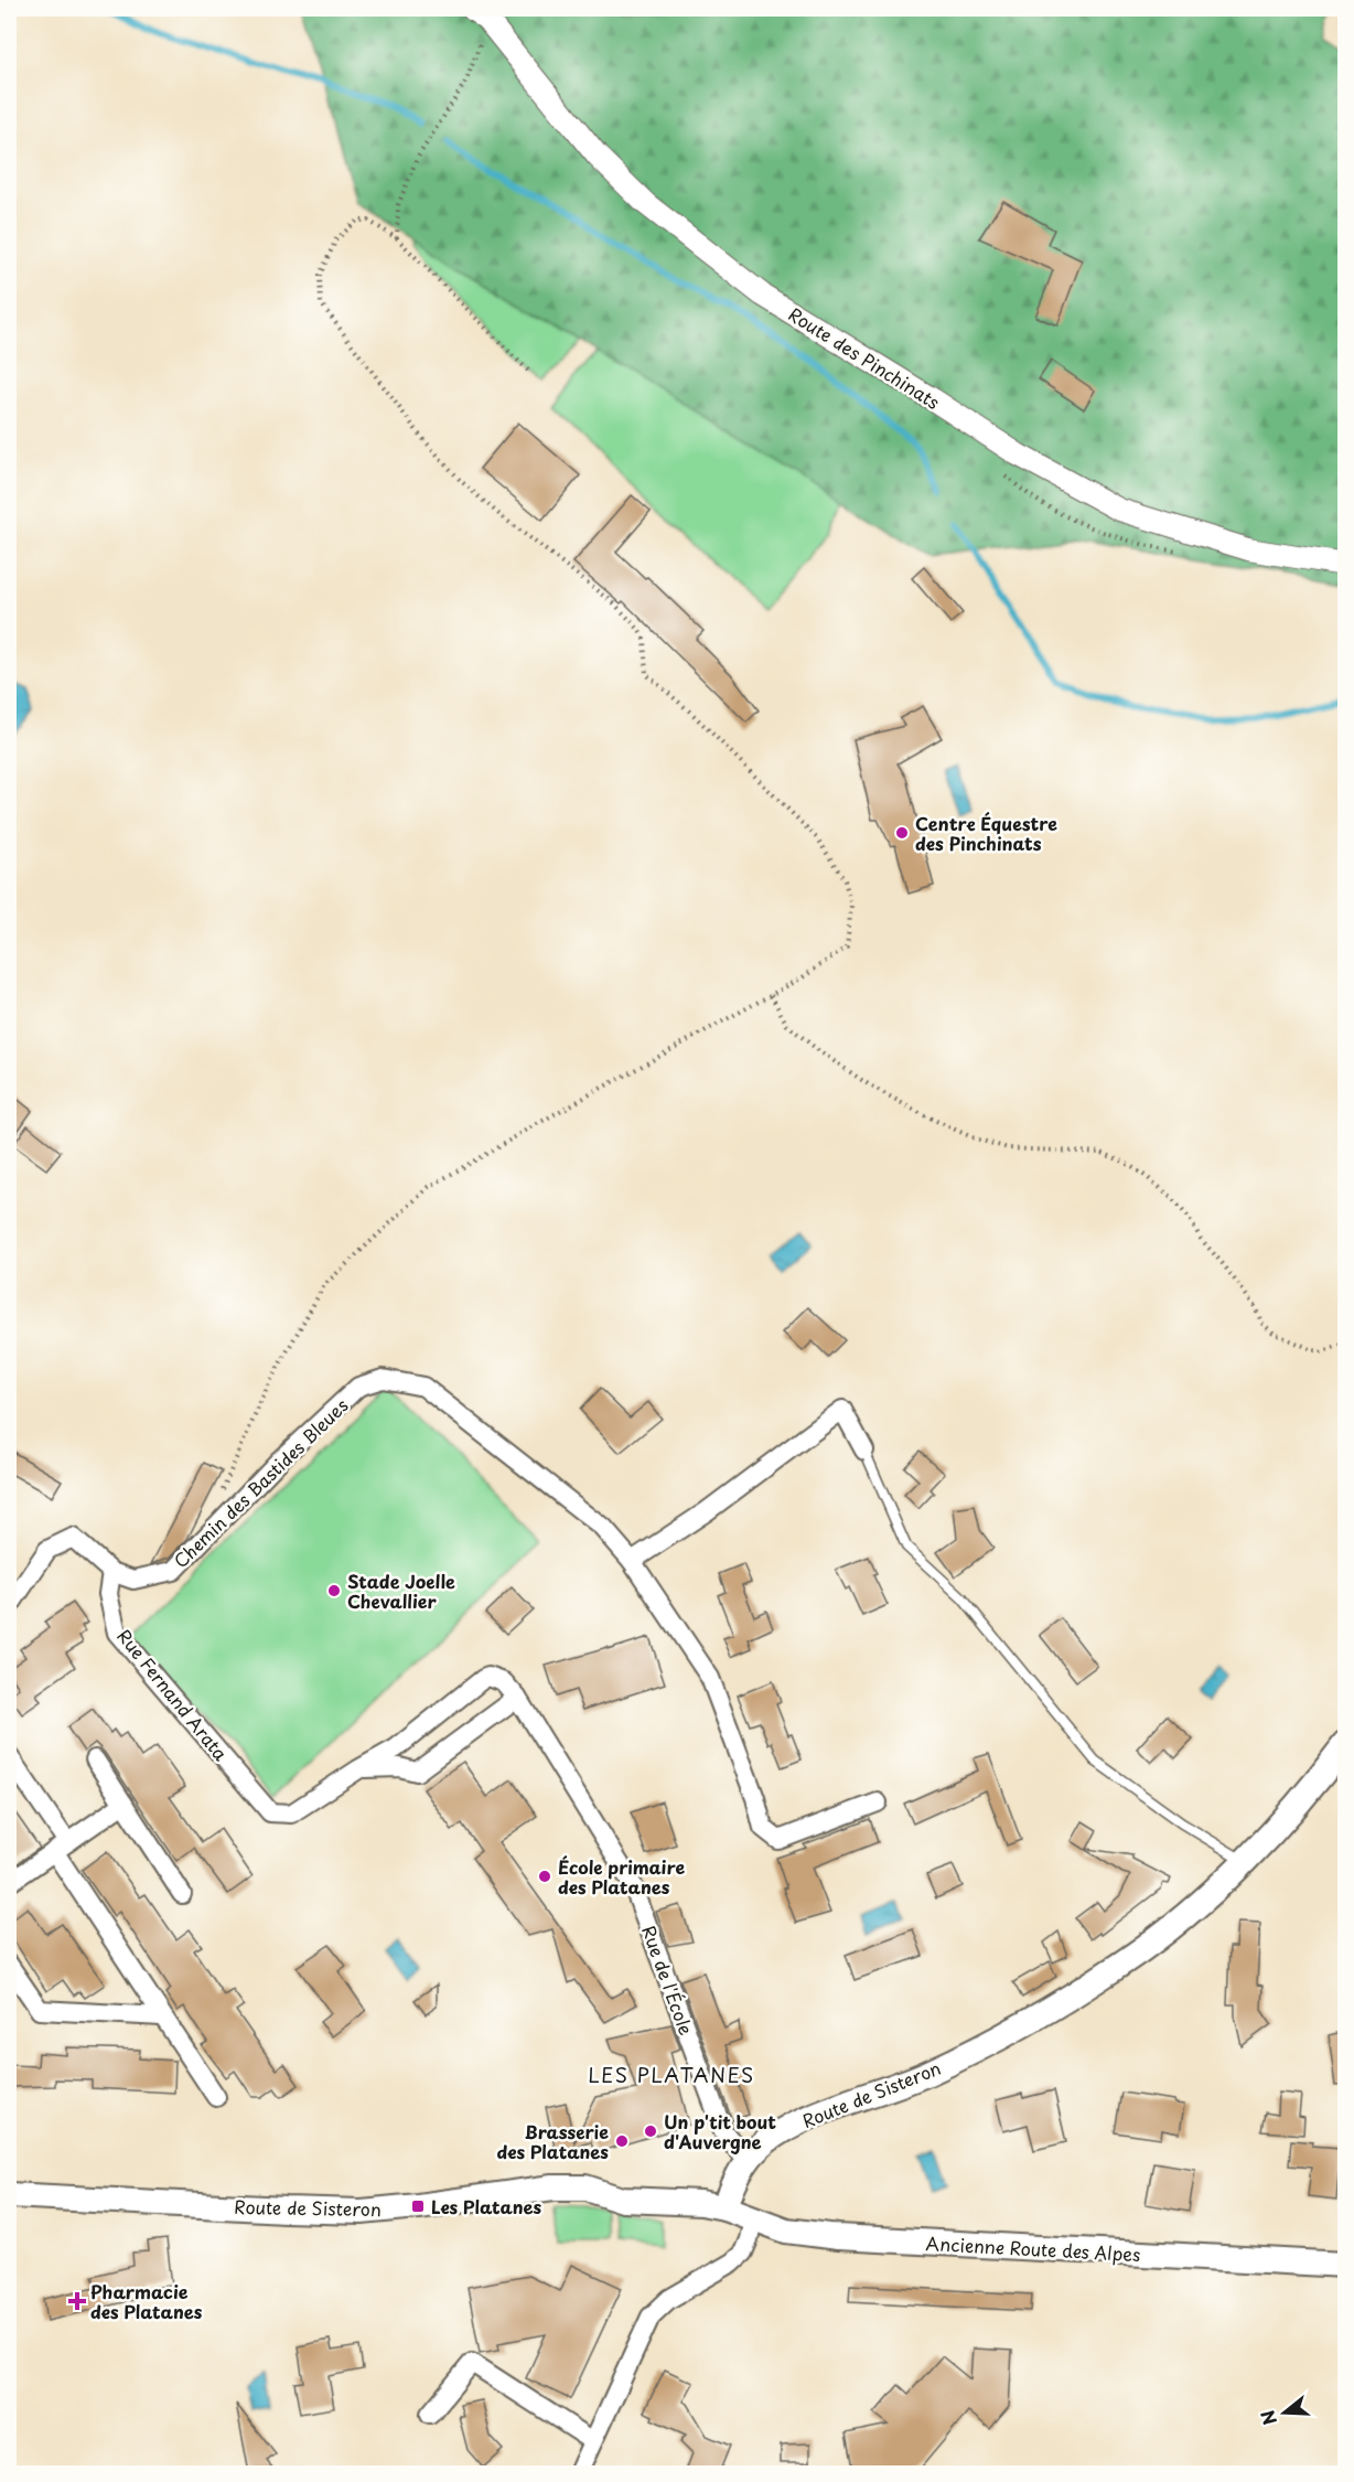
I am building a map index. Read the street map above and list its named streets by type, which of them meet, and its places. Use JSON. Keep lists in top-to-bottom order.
{
  "streets": {
    "main road": ["Route de Sisteron", "Ancienne Route des Alpes"],
    "street": [
      "Route des Pinchinats",
      "Chemin des Bastides Bleues",
      "Rue Fernand Arata",
      "Rue de l'École"
    ]
  },
  "crossings": [
    ["Chemin des Bastides Bleues", "Rue Fernand Arata"],
    ["Rue Fernand Arata", "Rue de l'École"],
    ["Rue de l'École", "Route de Sisteron"],
    ["Route de Sisteron", "Ancienne Route des Alpes"]
  ],
  "districts": ["LES PLATANES"],
  "places": {
    "other": [
      "Centre Équestre des Pinchinats",
      "Stade Joelle Chevallier",
      "École primaire des Platanes",
      "Un p'tit bout d'Auvergne",
      "Brasserie des Platanes"
    ],
    "transit": ["Les Platanes"],
    "health": ["Pharmacie des Platanes"]
  },
  "north": "left"
}
